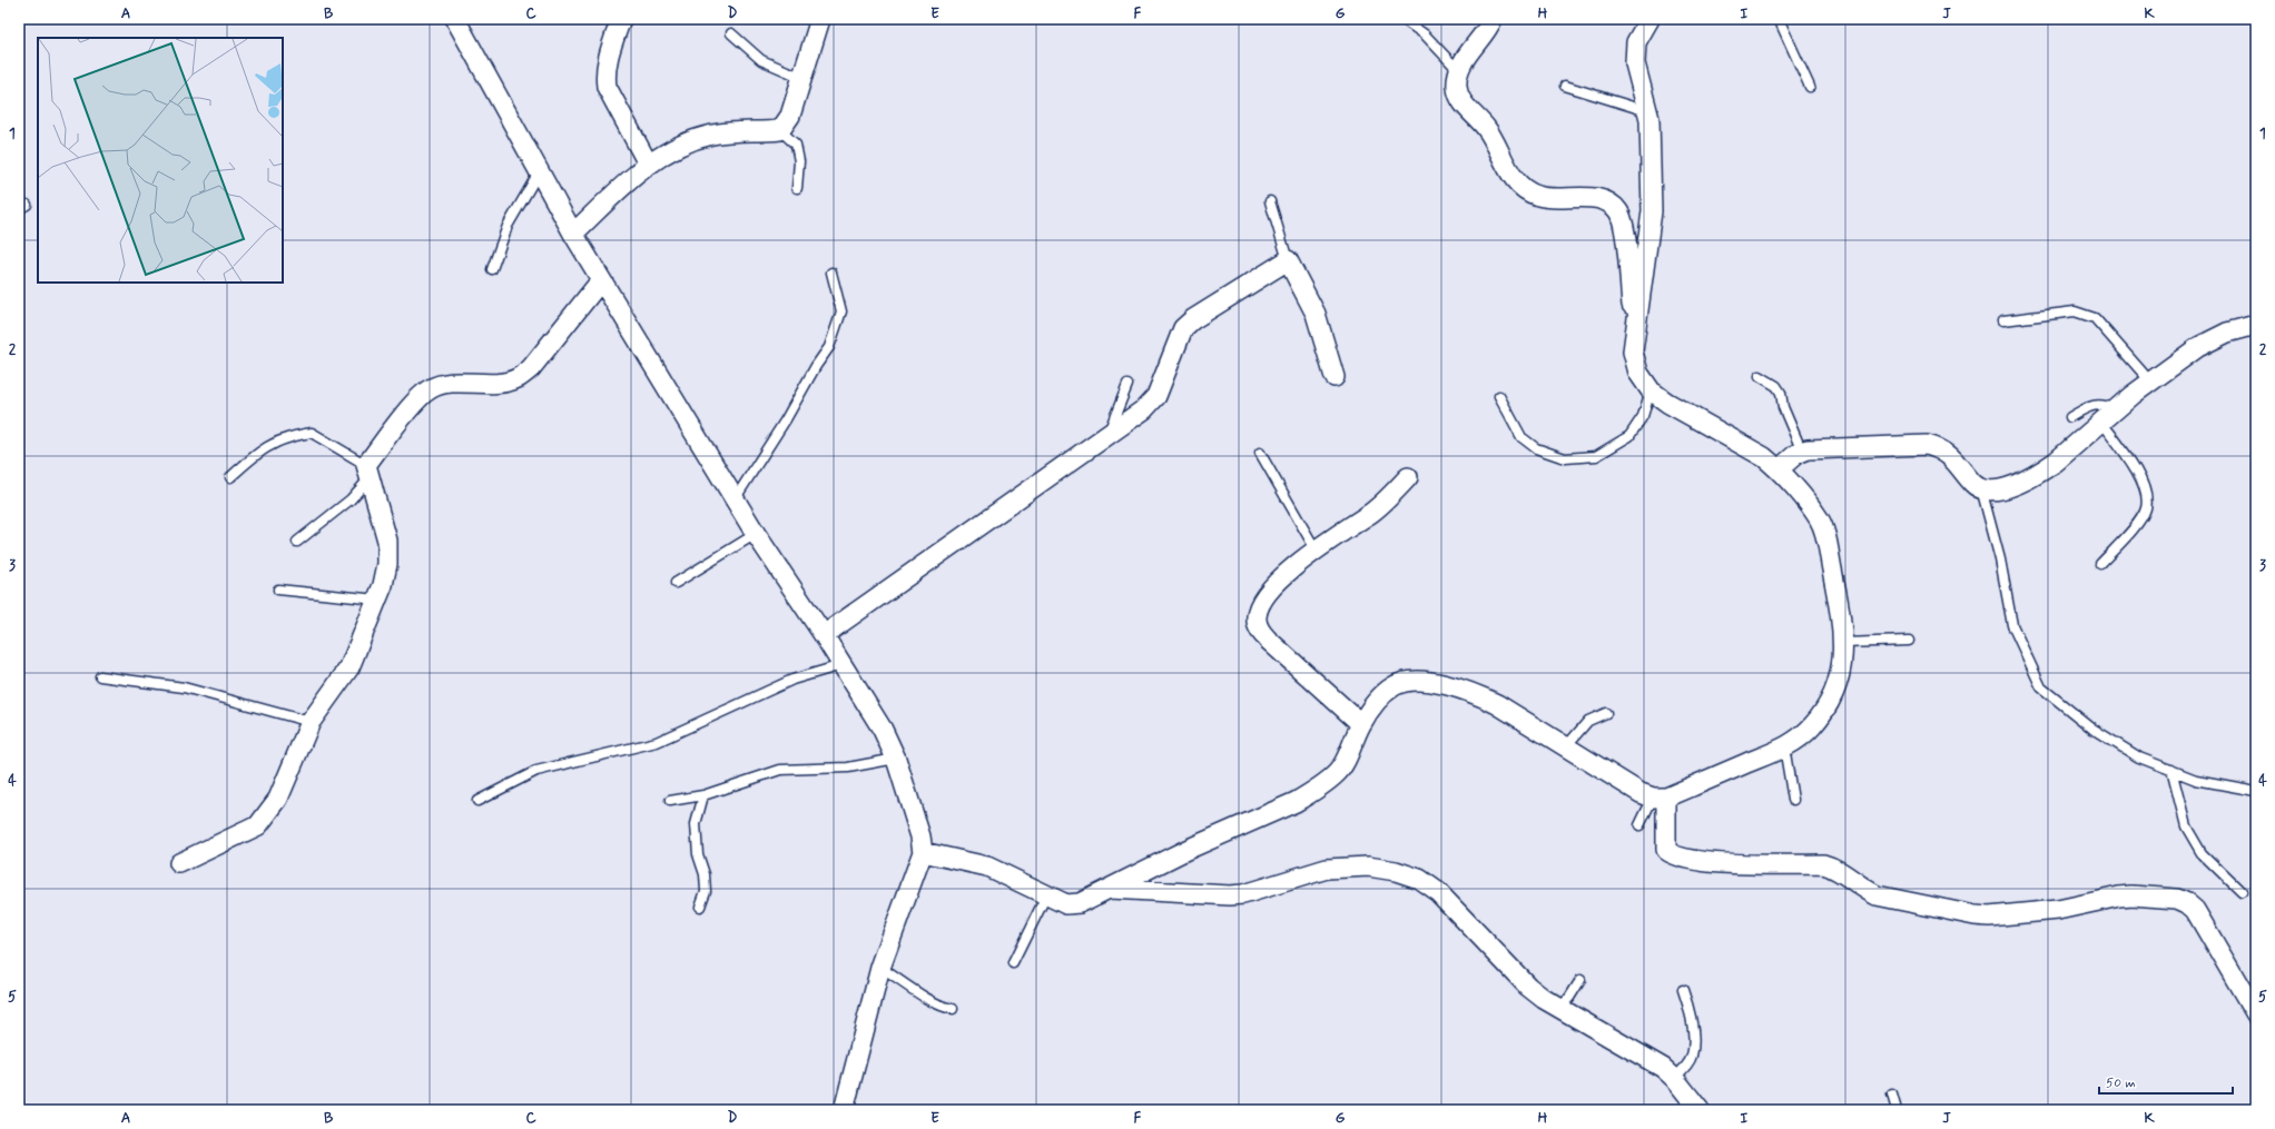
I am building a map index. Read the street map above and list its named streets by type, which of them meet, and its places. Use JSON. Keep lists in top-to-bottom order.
{
  "scale_bar": "50 m",
  "grid": {
    "columns": [
      "A",
      "B",
      "C",
      "D",
      "E",
      "F",
      "G",
      "H",
      "I",
      "J",
      "K"
    ],
    "rows": [
      "1",
      "2",
      "3",
      "4",
      "5"
    ]
  }
}
